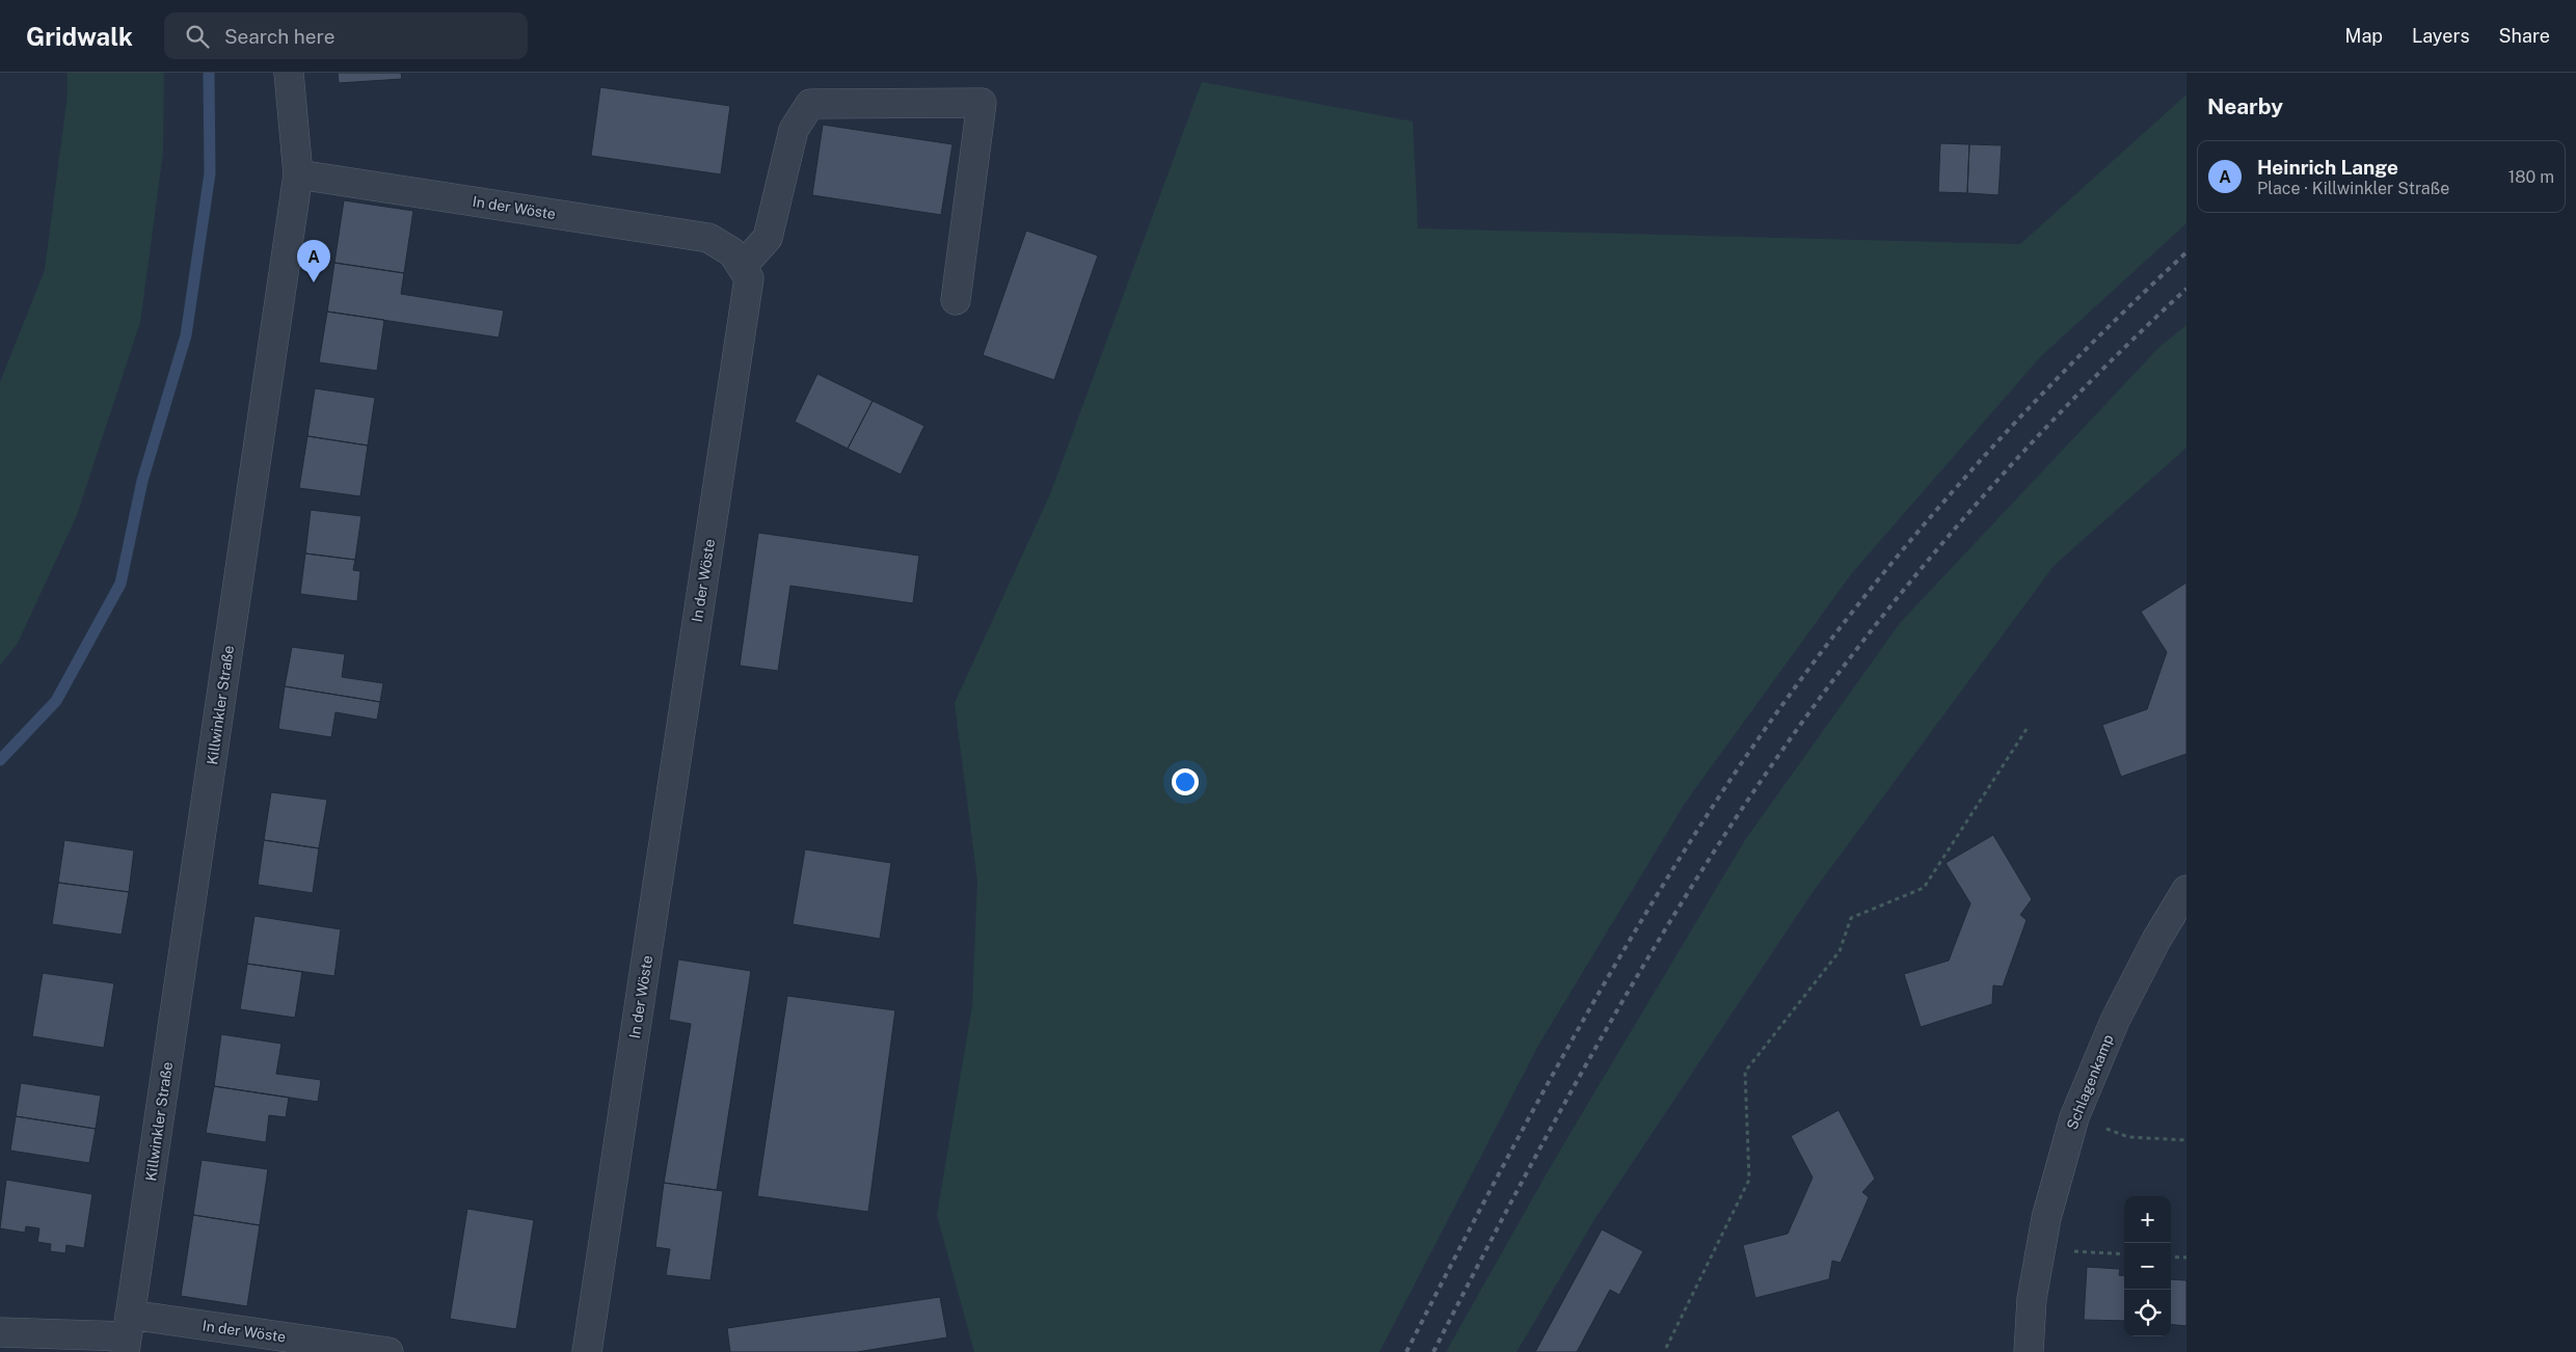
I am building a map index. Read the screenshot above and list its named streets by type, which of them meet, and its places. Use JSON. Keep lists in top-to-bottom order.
{
  "streets": {
    "street": ["In der Wöste", "Killwinkler Straße", "Schlagenkamp"]
  },
  "crossings": [
    ["In der Wöste", "Killwinkler Straße"]
  ],
  "page": {
    "header": "Gridwalk",
    "search": "Search here",
    "nav": ["Map", "Layers", "Share"],
    "heading": "Nearby",
    "list": [
      {
        "mark": "A",
        "name": "Heinrich Lange",
        "note": "Place · Killwinkler Straße",
        "value": "180 m"
      }
    ],
    "pins": "A",
    "map_buttons": ["+", "−"]
  }
}
